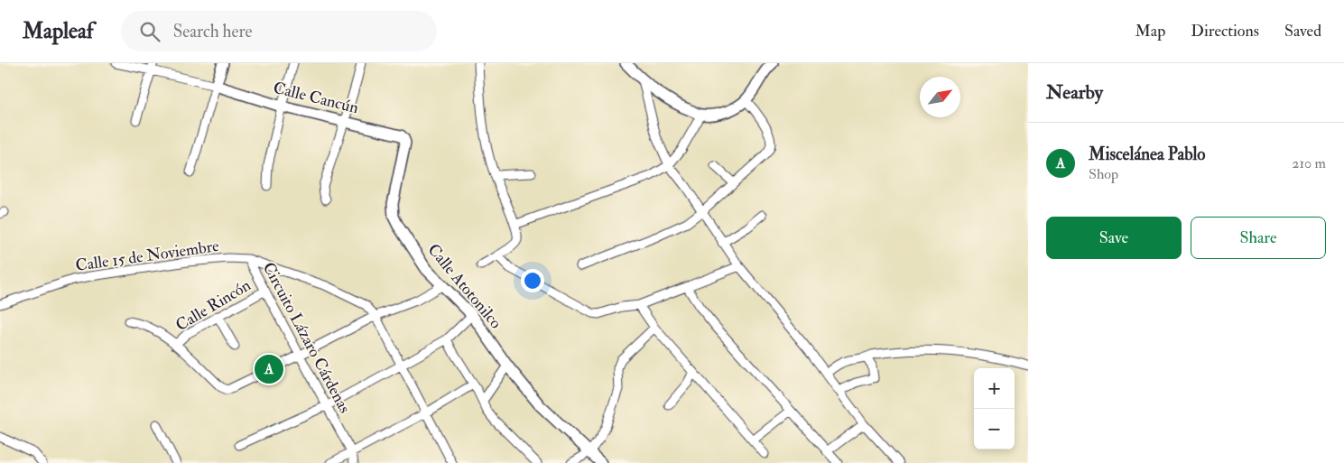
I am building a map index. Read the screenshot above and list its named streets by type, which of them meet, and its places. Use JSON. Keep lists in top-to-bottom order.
{
  "streets": {
    "street": [
      "Calle Cancún",
      "Calle 15 de Noviembre",
      "Calle Atotonilco",
      "Calle Rincón",
      "Circuito Lázaro Cárdenas"
    ]
  },
  "crossings": [
    ["Calle Cancún", "Calle Atotonilco"],
    ["Calle 15 de Noviembre", "Circuito Lázaro Cárdenas"],
    ["Calle Rincón", "Circuito Lázaro Cárdenas"]
  ],
  "north": "top right",
  "page": {
    "header": "Mapleaf",
    "search": "Search here",
    "nav": ["Map", "Directions", "Saved"],
    "heading": "Nearby",
    "list": [
      {
        "mark": "A",
        "name": "Miscelánea Pablo",
        "note": "Shop",
        "value": "210 m"
      }
    ],
    "buttons": ["Save", "Share"],
    "pins": "A",
    "map_buttons": ["+", "−"]
  }
}
